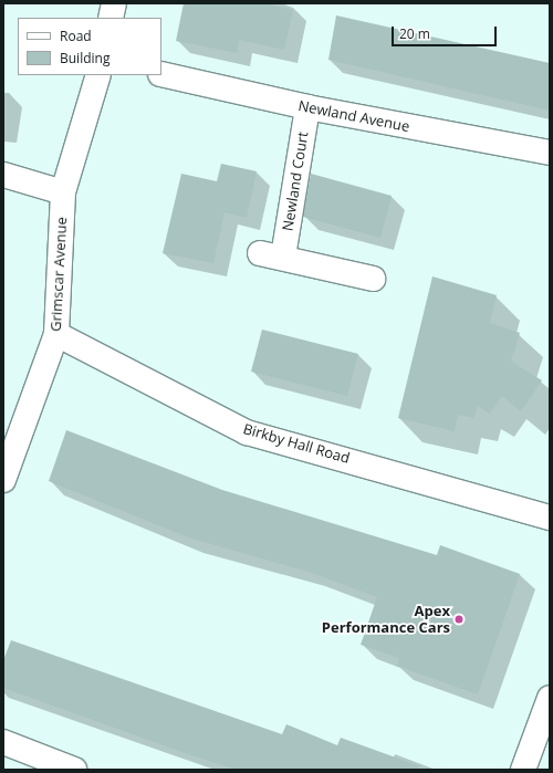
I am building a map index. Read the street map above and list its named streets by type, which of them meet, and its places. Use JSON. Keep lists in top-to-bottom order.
{
  "streets": {
    "street": [
      "Newland Avenue",
      "Newland Court",
      "Grimscar Avenue",
      "Birkby Hall Road"
    ]
  },
  "crossings": [
    ["Newland Avenue", "Newland Court"],
    ["Grimscar Avenue", "Birkby Hall Road"]
  ],
  "places": ["Apex Performance Cars"],
  "legend": ["Road", "Building"],
  "scale_bar": "20 m"
}
